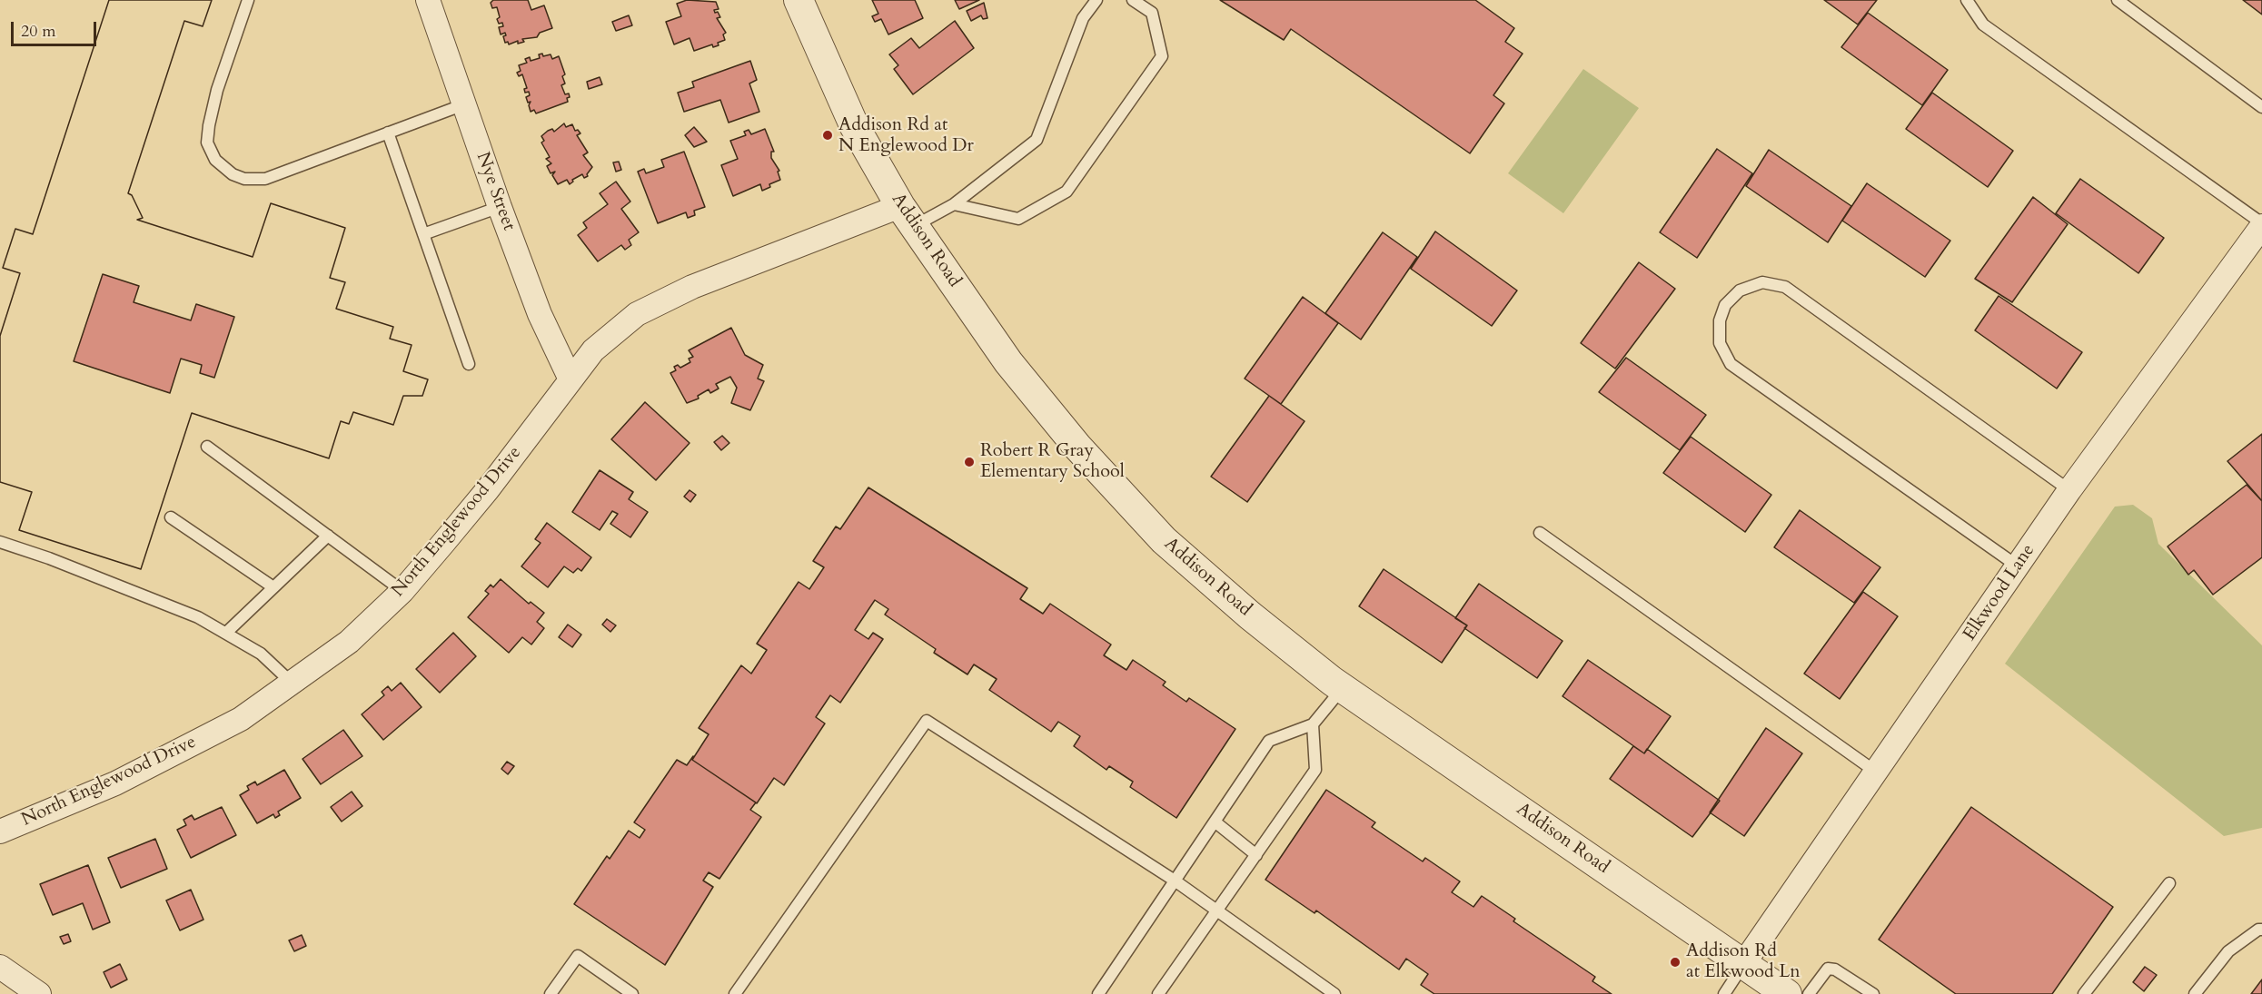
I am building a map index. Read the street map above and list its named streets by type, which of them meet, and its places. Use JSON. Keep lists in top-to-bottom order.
{
  "streets": {
    "street": [
      "Nye Street",
      "Addison Road",
      "North Englewood Drive",
      "Elkwood Lane"
    ]
  },
  "crossings": [
    ["Nye Street", "North Englewood Drive"],
    ["Addison Road", "North Englewood Drive"],
    ["Addison Road", "Elkwood Lane"]
  ],
  "places": ["Addison Rd at N Englewood Dr", "Robert R Gray Elementary School", "Addison Rd at Elkwood Ln"],
  "scale_bar": "20 m"
}
